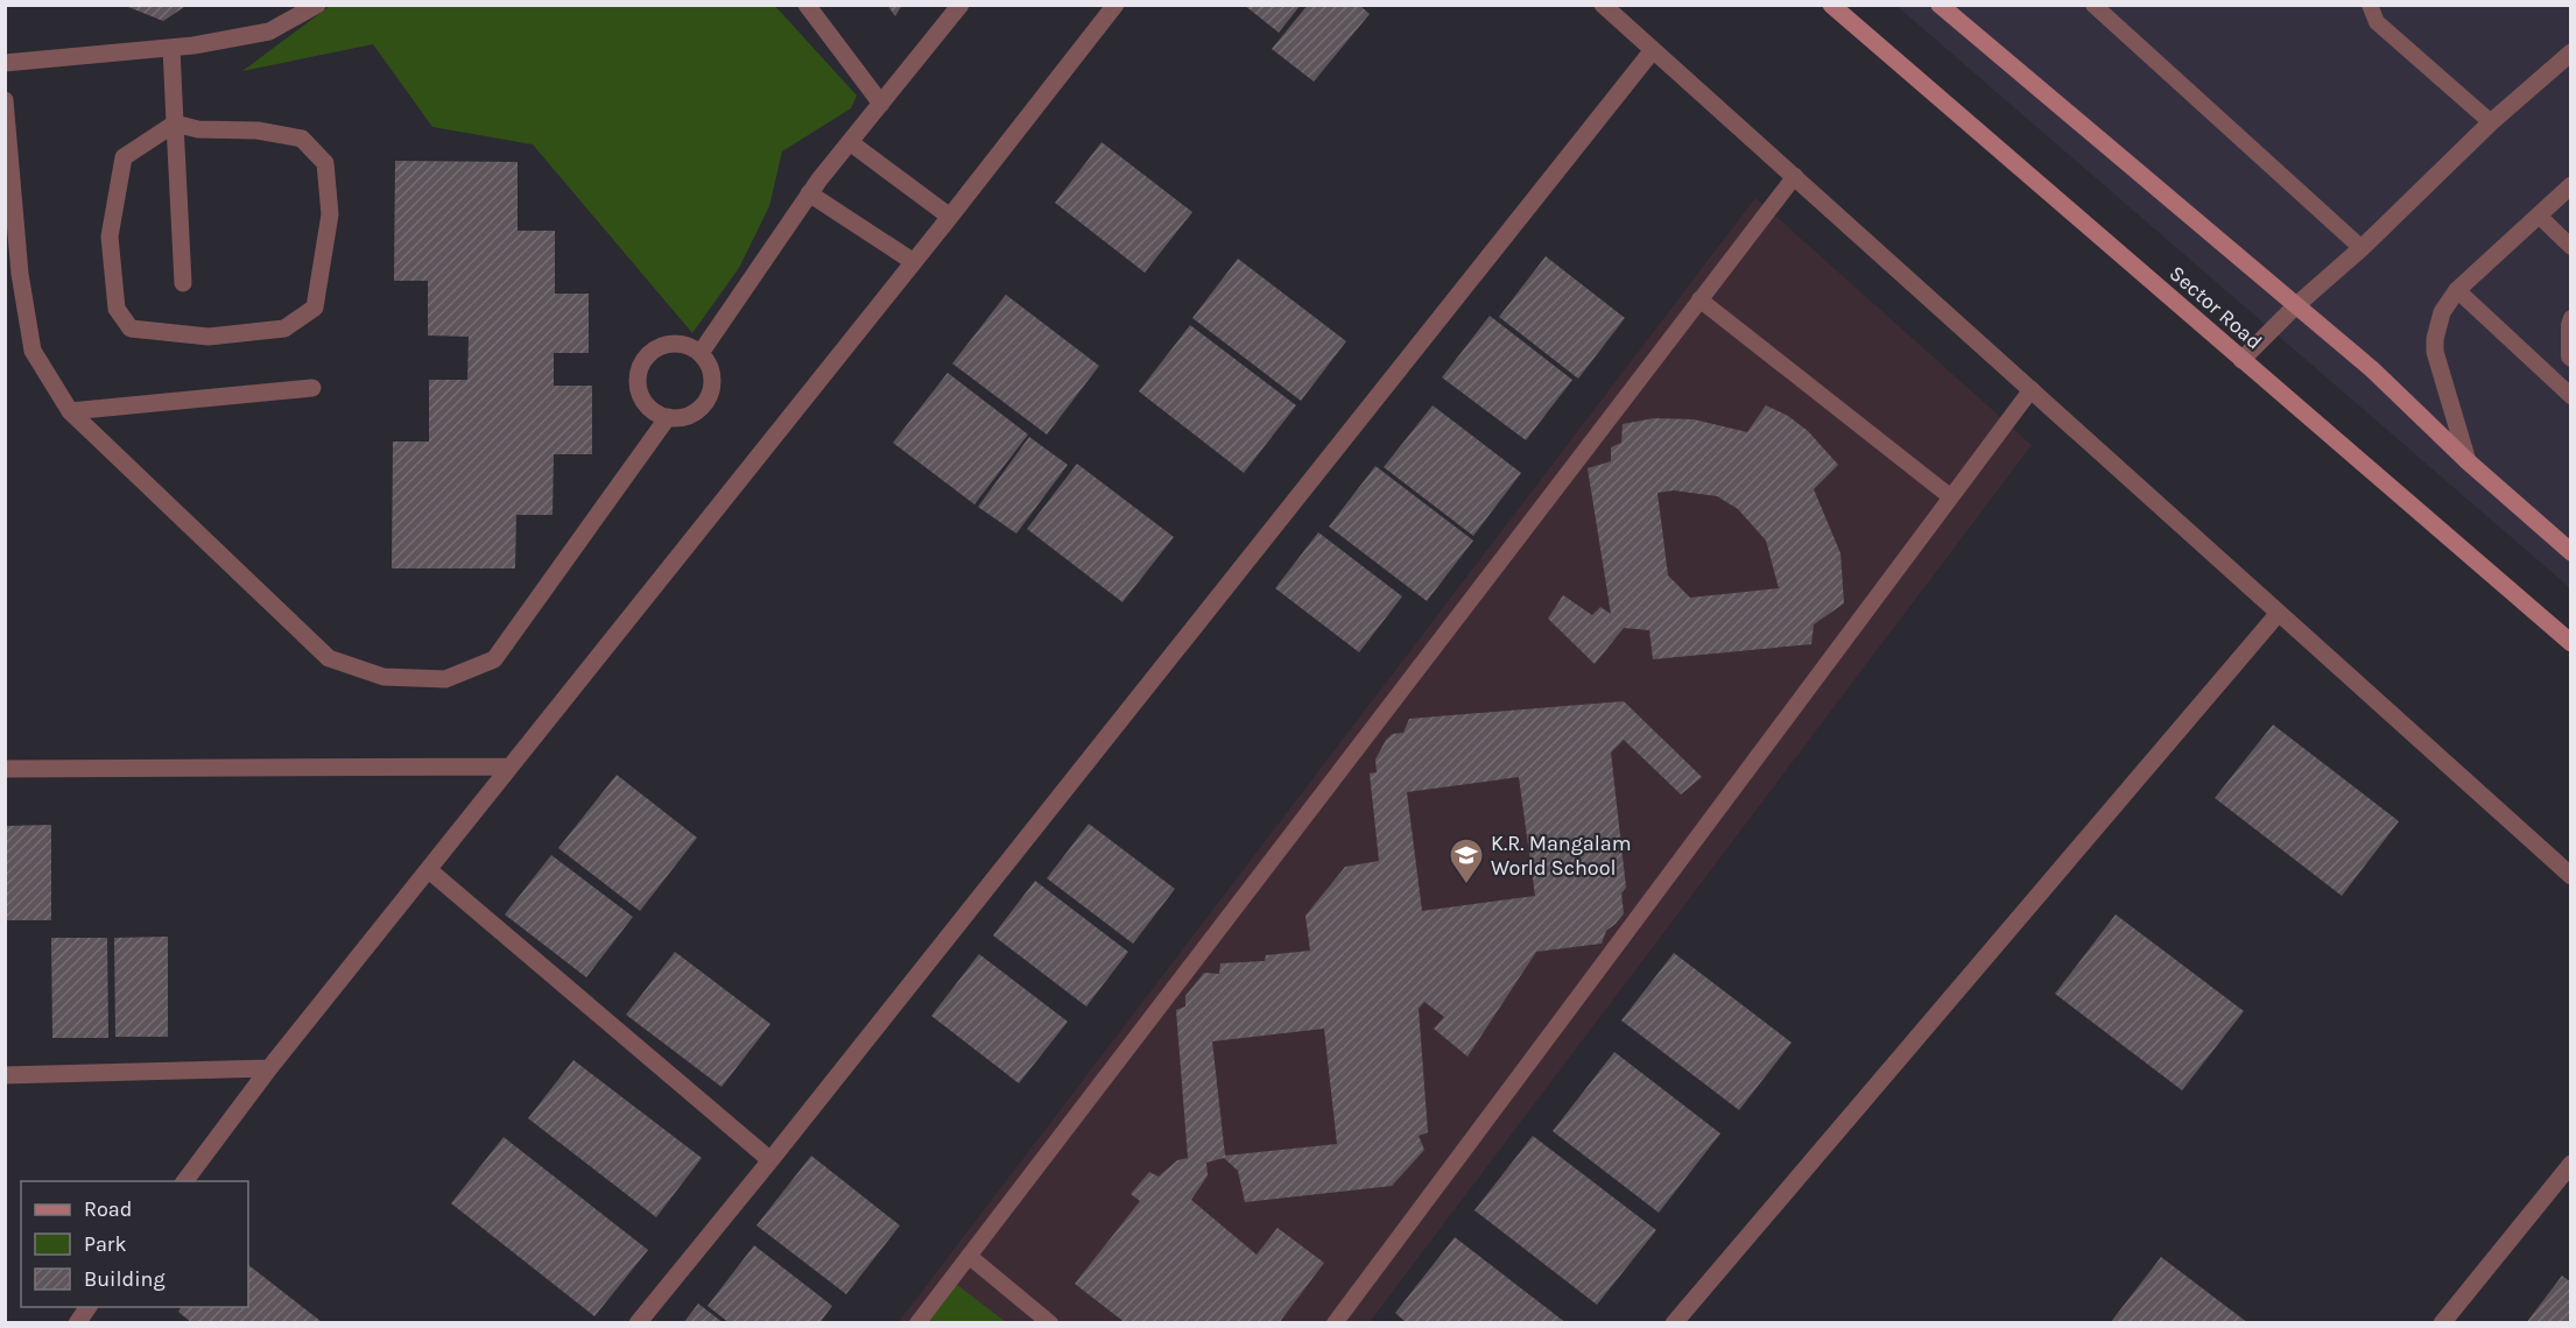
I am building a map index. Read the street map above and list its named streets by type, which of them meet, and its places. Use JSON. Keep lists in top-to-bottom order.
{
  "streets": {
    "main road": ["Sector Road"]
  },
  "places": {
    "school or university": ["K.R. Mangalam World School"]
  },
  "legend": ["Road", "Park", "Building"]
}
